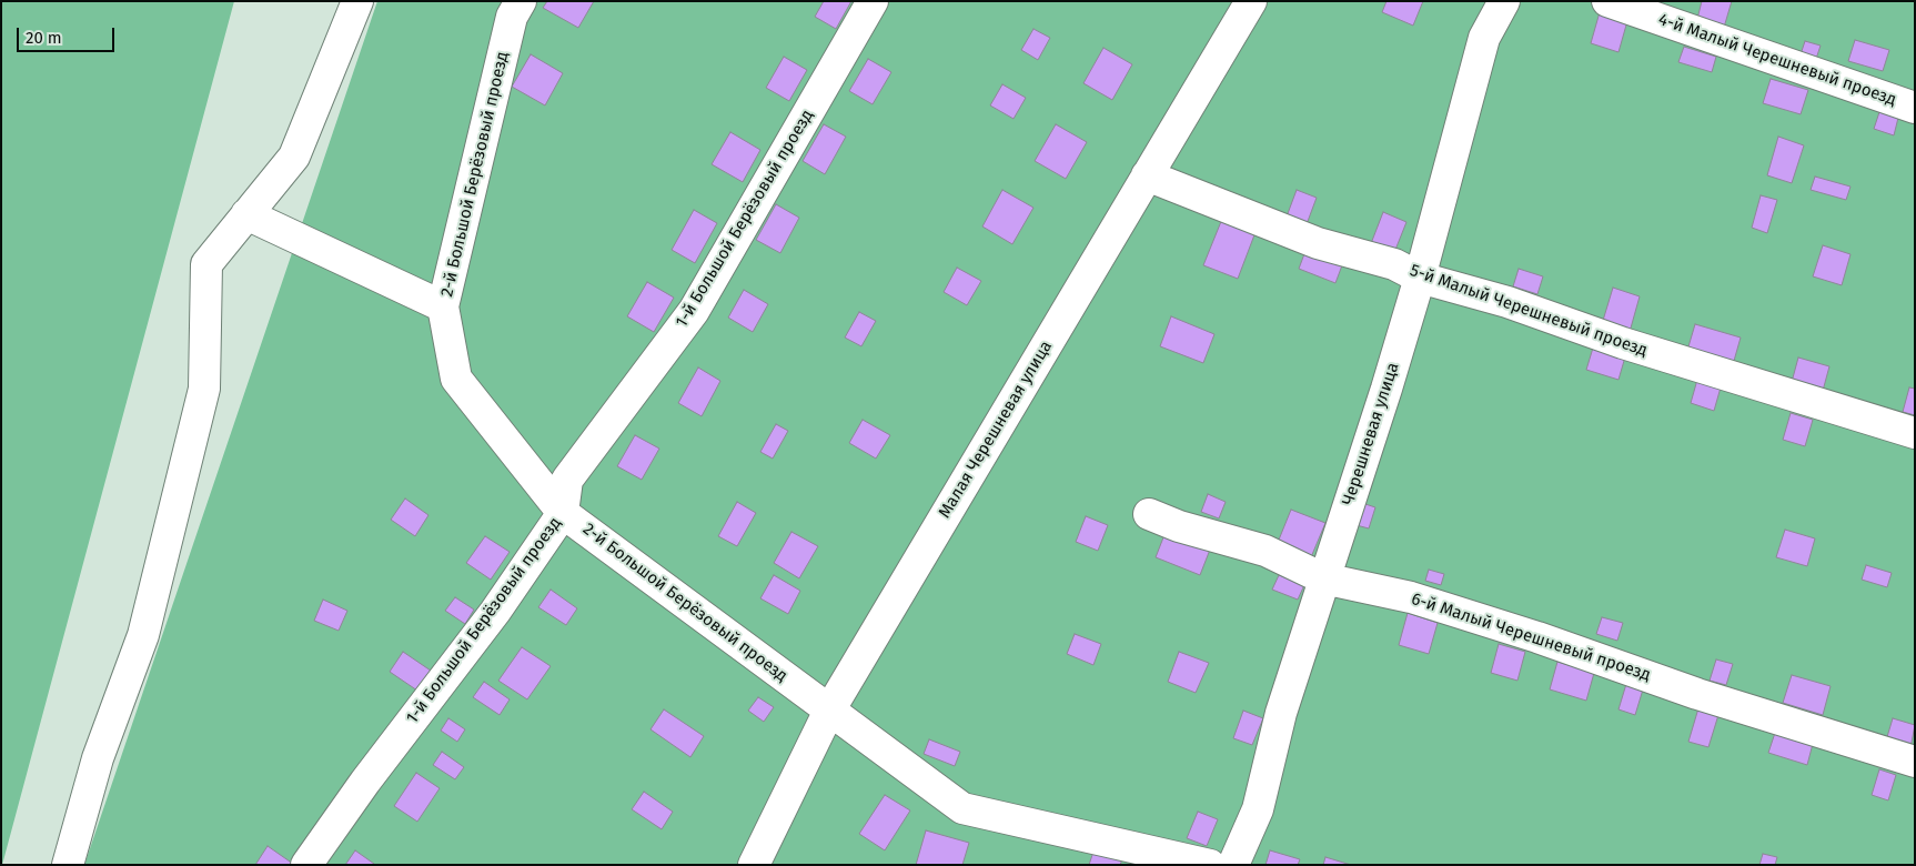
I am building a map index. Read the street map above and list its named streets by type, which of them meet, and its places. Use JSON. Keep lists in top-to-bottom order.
{
  "streets": {
    "lane": [
      "4-й Малый Черешневый проезд",
      "2-й Большой Берёзовый проезд",
      "1-й Большой Берёзовый проезд",
      "5-й Малый Черешневый проезд",
      "Малая Черешневая улица",
      "Черешневая улица",
      "6-й Малый Черешневый проезд"
    ]
  },
  "crossings": [
    ["2-й Большой Берёзовый проезд", "1-й Большой Берёзовый проезд"],
    ["2-й Большой Берёзовый проезд", "Малая Черешневая улица"],
    ["5-й Малый Черешневый проезд", "Малая Черешневая улица"],
    ["5-й Малый Черешневый проезд", "Черешневая улица"],
    ["Черешневая улица", "6-й Малый Черешневый проезд"]
  ],
  "scale_bar": "20 m"
}
